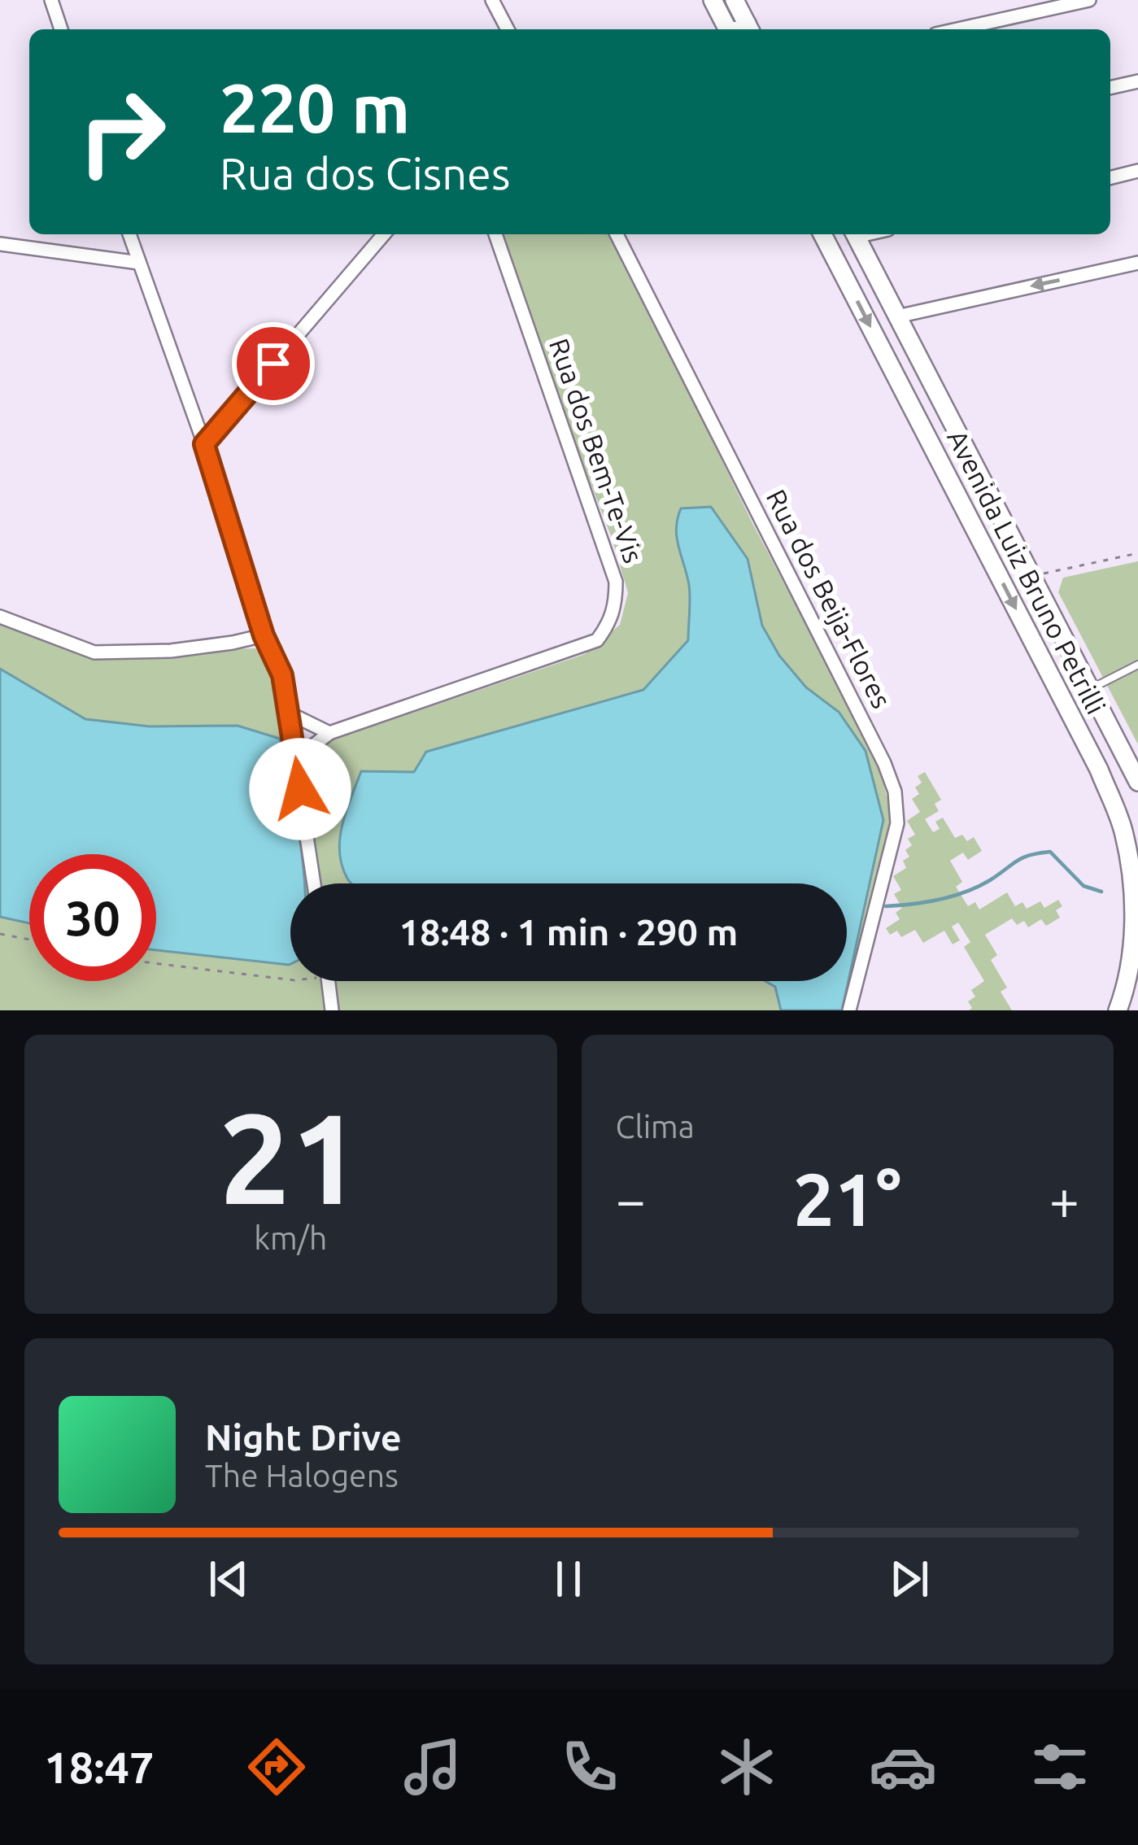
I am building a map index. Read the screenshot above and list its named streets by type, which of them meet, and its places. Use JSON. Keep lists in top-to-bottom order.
{
  "streets": {
    "main road": ["Avenida Luiz Bruno Petrilli"],
    "street": ["Rua dos Bem-Te-Vis", "Rua dos Beija-Flores"]
  },
  "page": {
    "turn": ["220 m", "Rua dos Cisnes"],
    "limit": "30",
    "trip": "18:48 · 1 min · 290 m",
    "tile": [
      ["21", "km/h"],
      "Clima"
    ],
    "heat": ["−", "21°", "+"],
    "song": ["Night Drive", "The Halogens"],
    "tabs": "18:47"
  }
}
